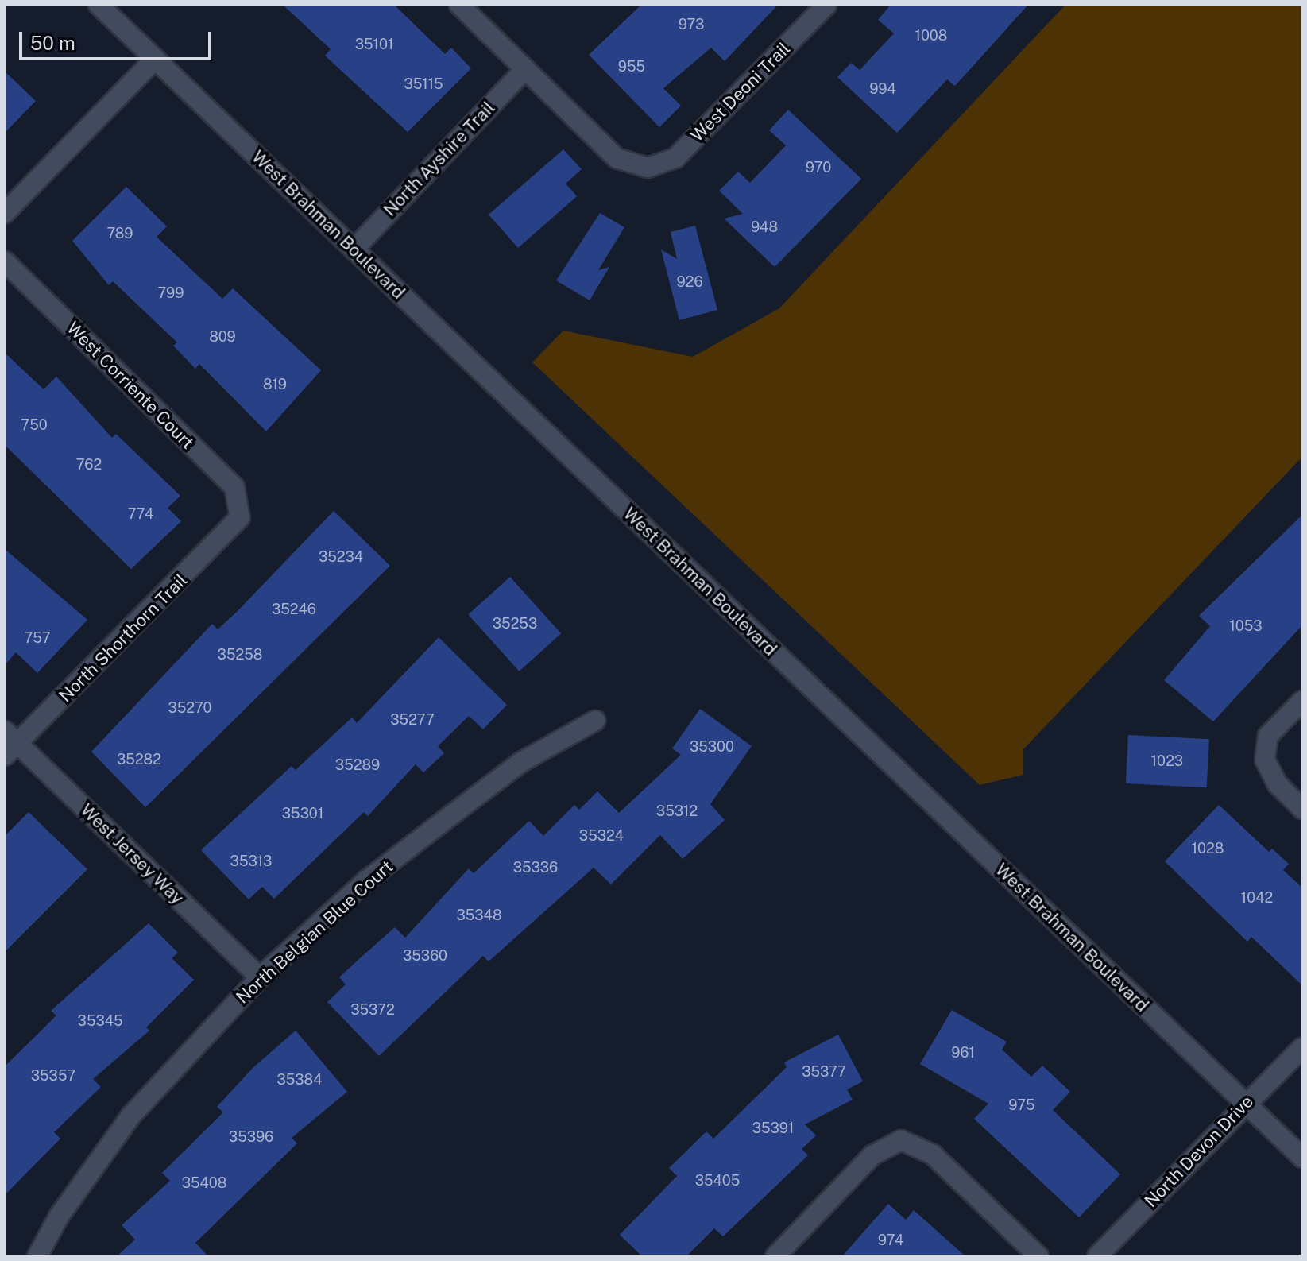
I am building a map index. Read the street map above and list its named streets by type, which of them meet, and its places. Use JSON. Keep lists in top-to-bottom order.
{
  "streets": {
    "street": [
      "West Deoni Trail",
      "North Ayshire Trail",
      "West Brahman Boulevard",
      "West Corriente Court",
      "North Shorthorn Trail",
      "West Jersey Way",
      "North Belgian Blue Court",
      "North Devon Drive"
    ]
  },
  "crossings": [
    ["West Deoni Trail", "North Ayshire Trail"],
    ["North Ayshire Trail", "West Brahman Boulevard"],
    ["West Brahman Boulevard", "North Devon Drive"],
    ["West Corriente Court", "North Shorthorn Trail"],
    ["North Shorthorn Trail", "West Jersey Way"],
    ["West Jersey Way", "North Belgian Blue Court"]
  ],
  "house_numbers": [
    "973",
    "1008",
    "35101",
    "955",
    "35115",
    "994",
    "970",
    "948",
    "789",
    "926",
    "799",
    "809",
    "819",
    "750",
    "762",
    "774",
    "35234",
    "35246",
    "35253",
    "1053",
    "757",
    "35258",
    "35270",
    "35277",
    "35300",
    "35282",
    "1023",
    "35289",
    "35312",
    "35301",
    "35324",
    "1028",
    "35313",
    "35336",
    "1042",
    "35348",
    "35360",
    "35372",
    "35345",
    "961",
    "35377",
    "35357",
    "35384",
    "975",
    "35391",
    "35396",
    "35405",
    "35408",
    "974"
  ],
  "scale_bar": "50 m"
}
